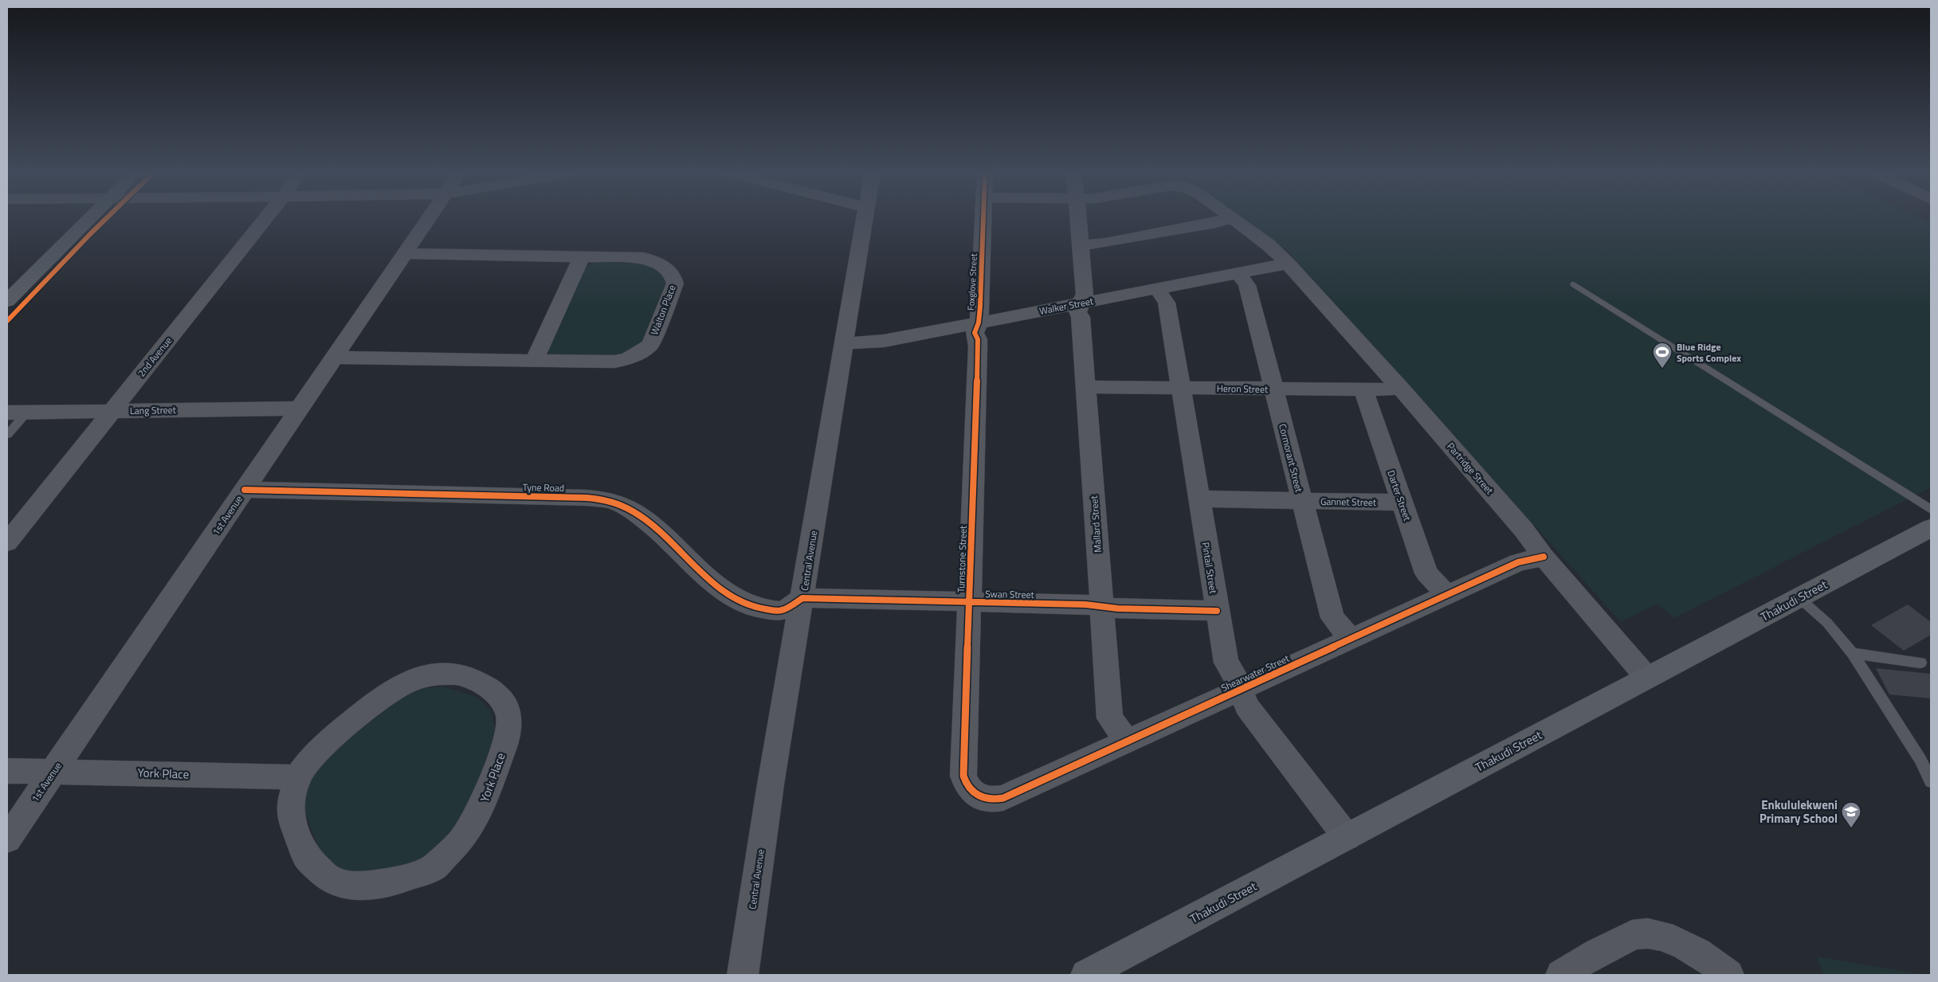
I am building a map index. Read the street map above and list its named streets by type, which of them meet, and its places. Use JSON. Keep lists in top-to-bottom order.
{
  "streets": {
    "street": [
      "Foxglove Street",
      "Walker Street",
      "Walton Place",
      "2nd Avenue",
      "Heron Street",
      "Lang Street",
      "Cormorant Street",
      "Partridge Street",
      "Tyne Road",
      "Darter Street",
      "Gannet Street",
      "1st Avenue",
      "Mallard Street",
      "Turnstone Street",
      "Central Avenue",
      "Pintail Street",
      "Swan Street",
      "Thakudi Street",
      "Shearwater Street",
      "York Place"
    ]
  },
  "crossings": [
    ["Foxglove Street", "Walker Street"],
    ["Foxglove Street", "Turnstone Street"],
    ["Walker Street", "Cormorant Street"],
    ["Walker Street", "Partridge Street"],
    ["Walker Street", "Mallard Street"],
    ["Walker Street", "Turnstone Street"],
    ["Walker Street", "Central Avenue"],
    ["Walker Street", "Pintail Street"],
    ["Walton Place", "1st Avenue"],
    ["2nd Avenue", "Lang Street"],
    ["Heron Street", "Cormorant Street"],
    ["Heron Street", "Partridge Street"],
    ["Heron Street", "Darter Street"],
    ["Heron Street", "Mallard Street"],
    ["Heron Street", "Pintail Street"],
    ["Lang Street", "1st Avenue"],
    ["Cormorant Street", "Gannet Street"],
    ["Cormorant Street", "Shearwater Street"],
    ["Partridge Street", "Thakudi Street"],
    ["Partridge Street", "Shearwater Street"],
    ["Tyne Road", "1st Avenue"],
    ["Tyne Road", "Central Avenue"],
    ["Tyne Road", "Swan Street"],
    ["Darter Street", "Gannet Street"],
    ["Darter Street", "Shearwater Street"],
    ["Gannet Street", "Pintail Street"],
    ["1st Avenue", "York Place"],
    ["Mallard Street", "Swan Street"],
    ["Mallard Street", "Shearwater Street"],
    ["Turnstone Street", "Swan Street"],
    ["Turnstone Street", "Shearwater Street"],
    ["Central Avenue", "Swan Street"],
    ["Pintail Street", "Swan Street"],
    ["Pintail Street", "Thakudi Street"],
    ["Pintail Street", "Shearwater Street"]
  ],
  "places": {
    "sports": ["Blue Ridge Sports Complex"],
    "school or university": ["Enkululekweni Primary School"]
  }
}
